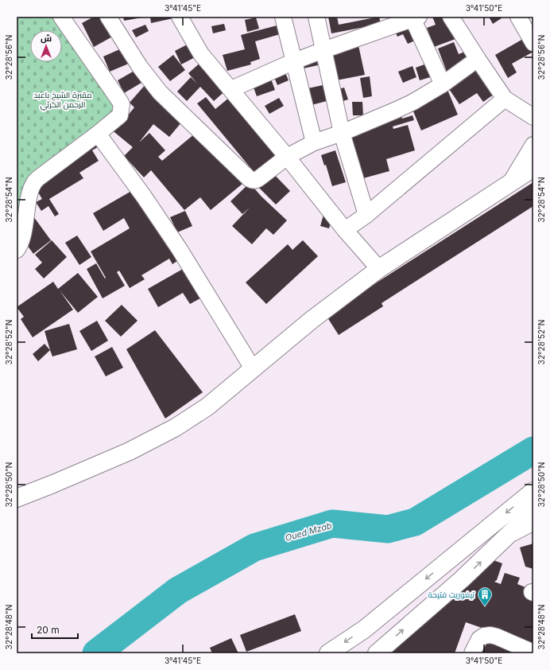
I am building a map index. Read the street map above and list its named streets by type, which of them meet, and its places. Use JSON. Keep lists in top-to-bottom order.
{
  "water": ["Oued Mzab"],
  "parks": ["مقبرة الشيخ باعبد الرحمن الكرثي"],
  "places": {
    "building": ["تيغوريت فتيحة"]
  },
  "scale_bar": "20 m",
  "north": "top",
  "coordinates": [
    "3°41'45\"E",
    "3°41'50\"E",
    "32°28'56\"N",
    "32°28'54\"N",
    "32°28'52\"N",
    "32°28'50\"N",
    "32°28'48\"N"
  ]
}
